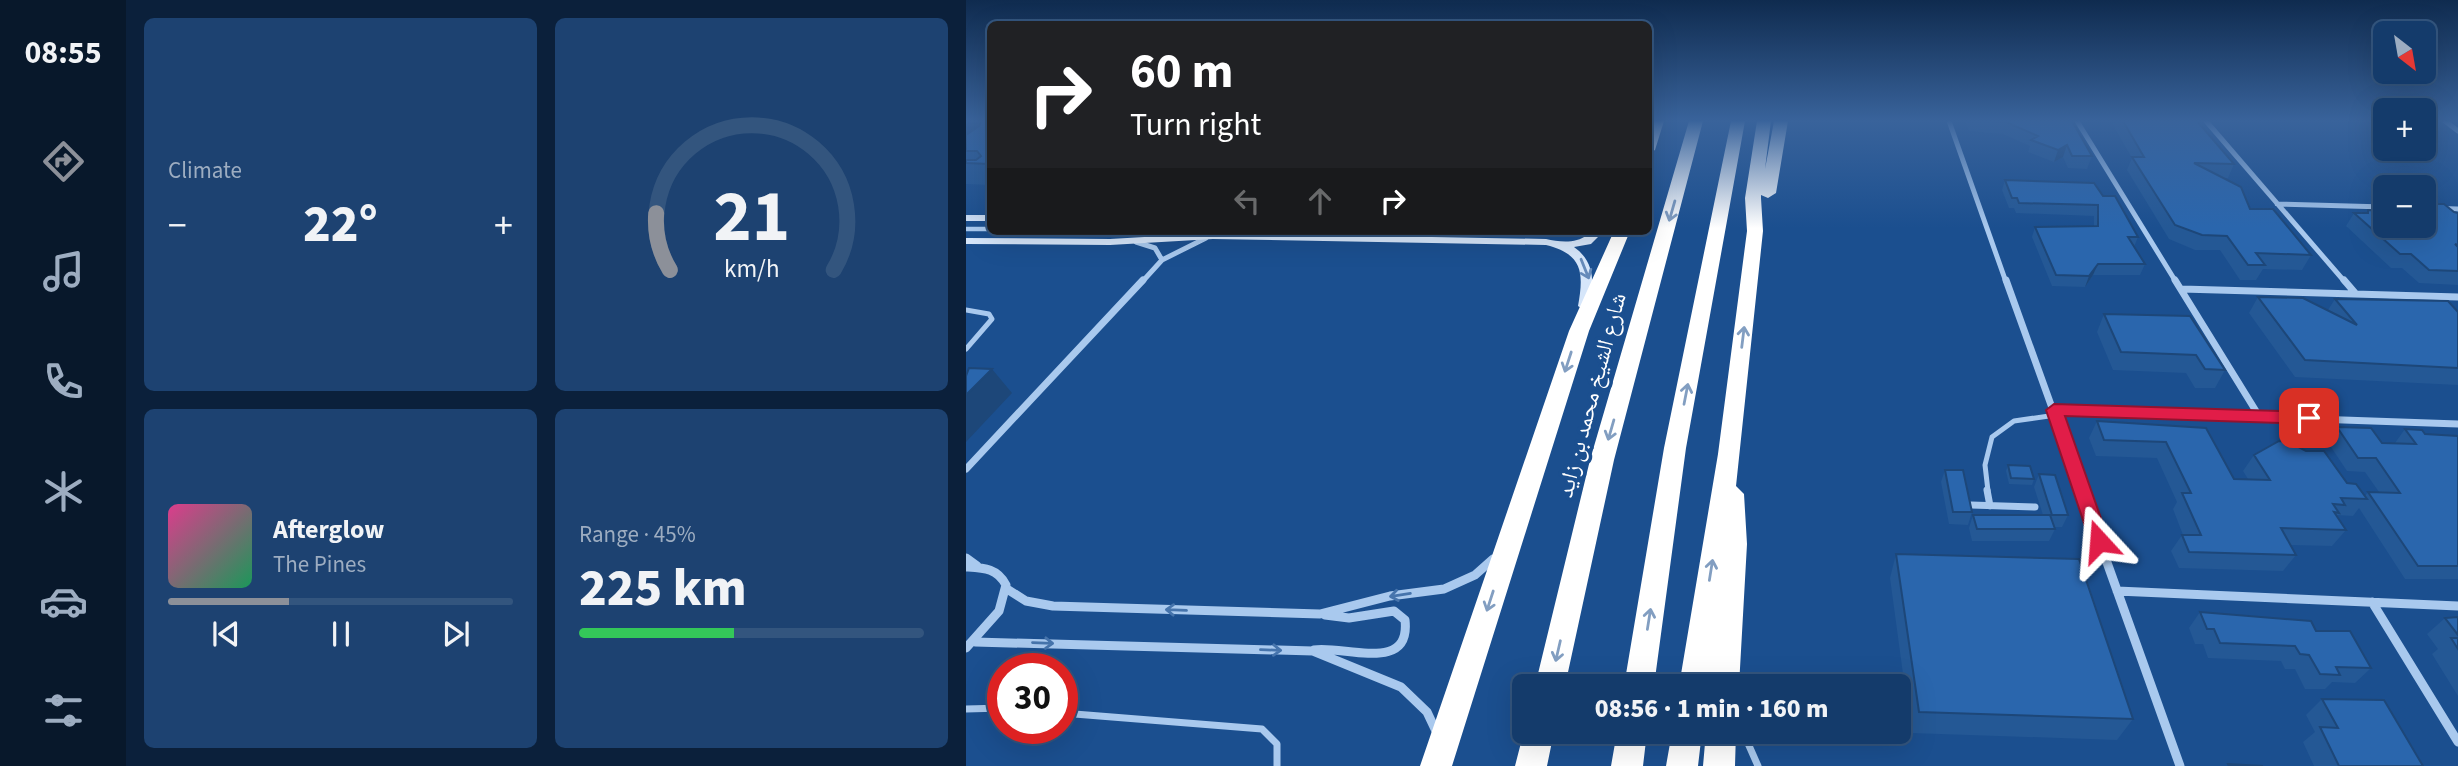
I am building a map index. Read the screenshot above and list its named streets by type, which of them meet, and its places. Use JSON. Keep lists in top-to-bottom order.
{
  "streets": {
    "highway": ["شارع الشيخ محمد بن زايد"]
  },
  "north": "bottom right",
  "page": {
    "tabs": "08:55",
    "tile": [
      "Climate",
      ["Range · 45%", "225 km"]
    ],
    "map_buttons": ["+", "−"],
    "turn": ["60 m", "Turn right"],
    "heat": ["−", "22°", "+"],
    "song": ["Afterglow", "The Pines"],
    "limit": "30",
    "trip": "08:56 · 1 min · 160 m",
    "gauge": ["21", "km/h"]
  }
}
